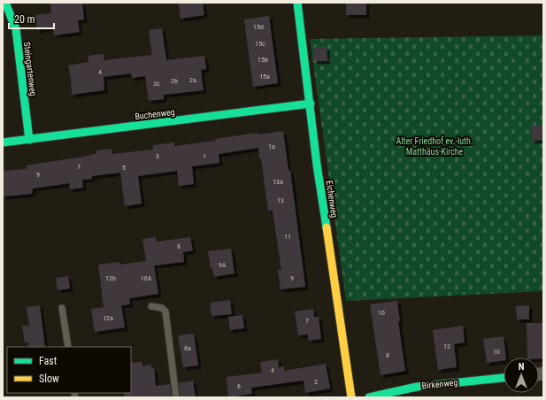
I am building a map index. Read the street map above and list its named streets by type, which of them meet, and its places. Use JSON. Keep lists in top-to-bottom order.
{
  "streets": {
    "street": [
      "Steingartenweg",
      "Buchenweg",
      "Eichenweg",
      "Birkenweg"
    ]
  },
  "crossings": [
    ["Steingartenweg", "Buchenweg"],
    ["Buchenweg", "Eichenweg"]
  ],
  "parks": ["Alter Friedhof ev.-luth. Matthäus-Kirche"],
  "house_numbers": [
    "15d",
    "15c",
    "15b",
    "4",
    "15a",
    "2a",
    "2b",
    "2c",
    "1a",
    "3",
    "1",
    "7",
    "5",
    "9",
    "13a",
    "13",
    "11",
    "8",
    "9A",
    "12b",
    "10A",
    "9",
    "10",
    "12a",
    "7",
    "12",
    "8a",
    "10",
    "8",
    "4",
    "2",
    "6"
  ],
  "legend": ["Fast", "Slow"],
  "scale_bar": "20 m",
  "north": "top"
}
